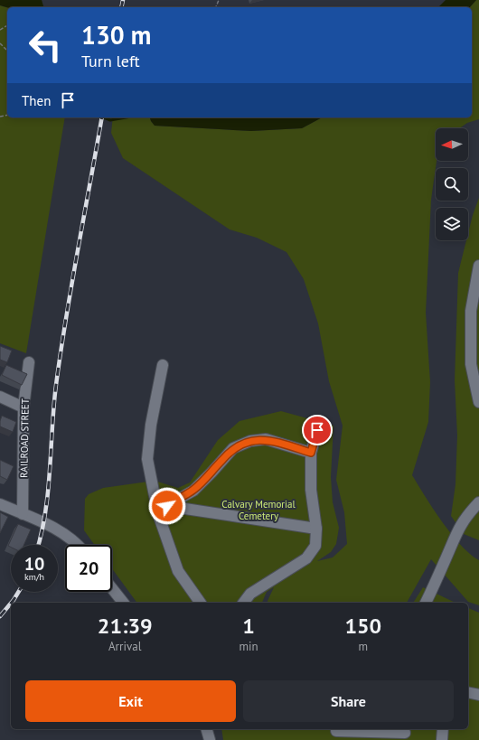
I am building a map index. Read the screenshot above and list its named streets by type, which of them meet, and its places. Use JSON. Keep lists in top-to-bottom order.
{
  "streets": {
    "street": ["RAILROAD STREET"]
  },
  "parks": ["Calvary Memorial Cemetery"],
  "north": "left",
  "page": {
    "turn": ["130 m", "Turn left"],
    "then": "Then",
    "speed": "10 km/h",
    "limit": "20",
    "eta": [
      "21:39",
      "Arrival",
      "1",
      "min",
      "150",
      "m"
    ],
    "buttons": ["Exit", "Share"]
  }
}
